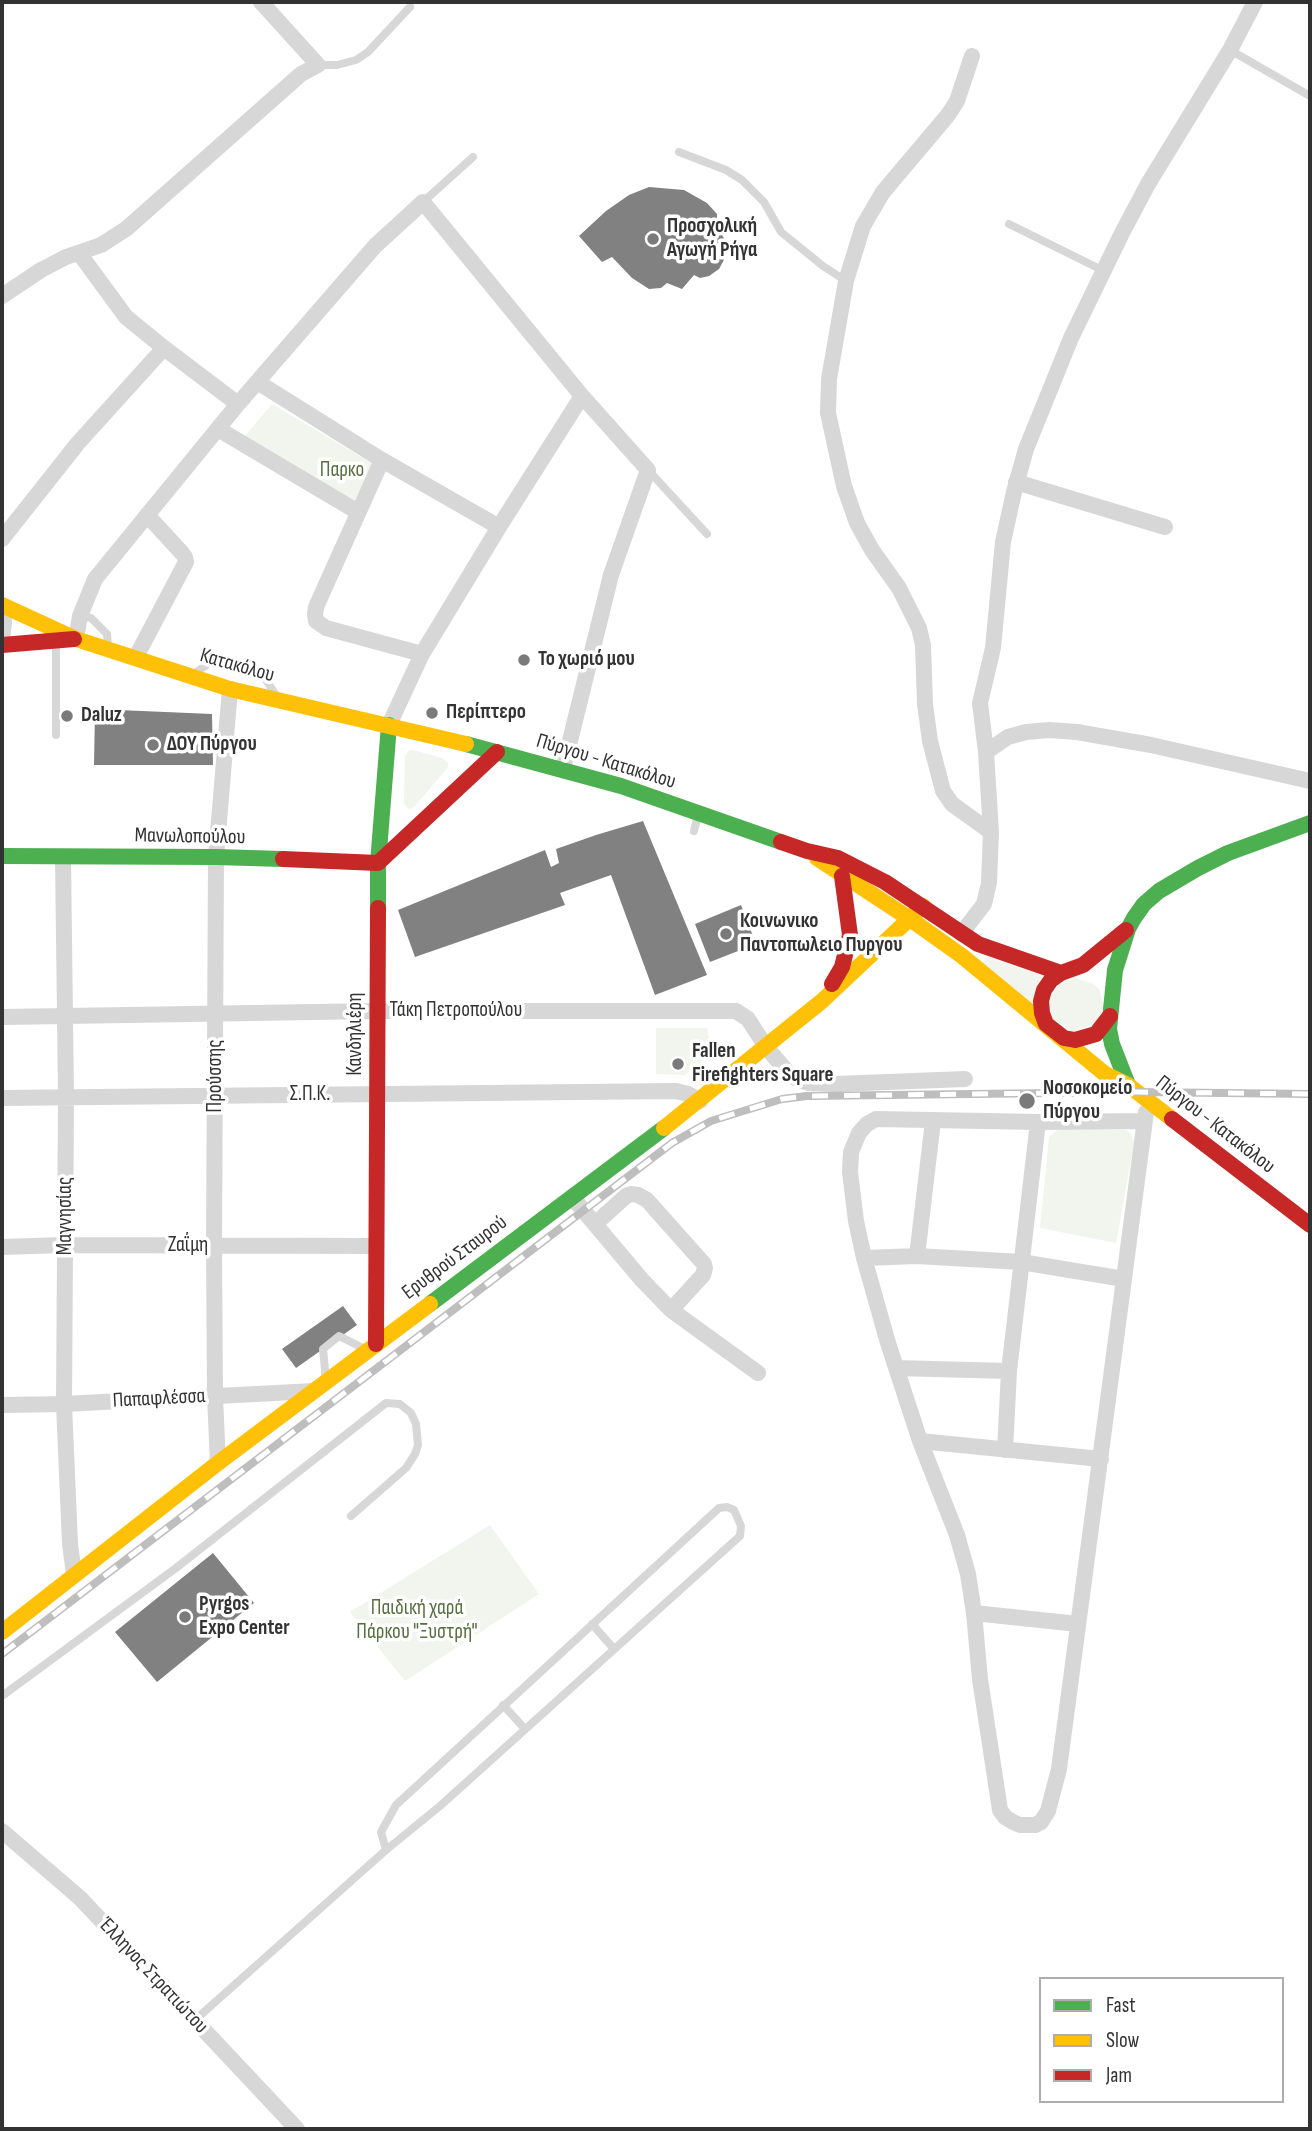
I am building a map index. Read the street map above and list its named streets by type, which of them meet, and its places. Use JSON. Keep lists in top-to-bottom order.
{
  "streets": {
    "main road": [
      "Κατακόλου",
      "Πύργου - Κατακόλου",
      "Μανωλοπούλου",
      "Κανδηλιέρη",
      "Ερυθρού Σταυρού"
    ],
    "street": [
      "Τάκη Πετροπούλου",
      "Προύσσης",
      "Σ.Π.Κ.",
      "Μαγνησίας",
      "Ζαΐμη",
      "Παπαφλέσσα",
      "Έλληνος Στρατιώτου"
    ]
  },
  "crossings": [
    ["Κατακόλου", "Πύργου - Κατακόλου"],
    ["Κατακόλου", "Κανδηλιέρη"],
    ["Κατακόλου", "Προύσσης"],
    ["Πύργου - Κατακόλου", "Κανδηλιέρη"],
    ["Πύργου - Κατακόλου", "Ερυθρού Σταυρού"],
    ["Μανωλοπούλου", "Κανδηλιέρη"],
    ["Μανωλοπούλου", "Προύσσης"],
    ["Μανωλοπούλου", "Μαγνησίας"],
    ["Τάκη Πετροπούλου", "Κανδηλιέρη"],
    ["Τάκη Πετροπούλου", "Προύσσης"],
    ["Τάκη Πετροπούλου", "Μαγνησίας"],
    ["Τάκη Πετροπούλου", "Ερυθρού Σταυρού"],
    ["Κανδηλιέρη", "Σ.Π.Κ."],
    ["Κανδηλιέρη", "Ζαΐμη"],
    ["Κανδηλιέρη", "Ερυθρού Σταυρού"],
    ["Προύσσης", "Σ.Π.Κ."],
    ["Προύσσης", "Ζαΐμη"],
    ["Προύσσης", "Ερυθρού Σταυρού"],
    ["Προύσσης", "Παπαφλέσσα"],
    ["Σ.Π.Κ.", "Μαγνησίας"],
    ["Σ.Π.Κ.", "Ερυθρού Σταυρού"],
    ["Μαγνησίας", "Ζαΐμη"],
    ["Μαγνησίας", "Ερυθρού Σταυρού"],
    ["Μαγνησίας", "Παπαφλέσσα"],
    ["Ερυθρού Σταυρού", "Παπαφλέσσα"]
  ],
  "parks": ["Παρκο", "Παιδική χαρά Πάρκου \"Ξυστρή\""],
  "places": [
    "Προσχολική Αγωγή Ρήγα",
    "Το χωριό μου",
    "Περίπτερο",
    "Daluz",
    "ΔΟΥ Πύργου",
    "Κοινωνικο Παντοπωλειο Πυργου",
    "Fallen Firefighters Square",
    "Νοσοκομείο Πύργου",
    "Pyrgos Expo Center"
  ],
  "legend": ["Fast", "Slow", "Jam"]
}
